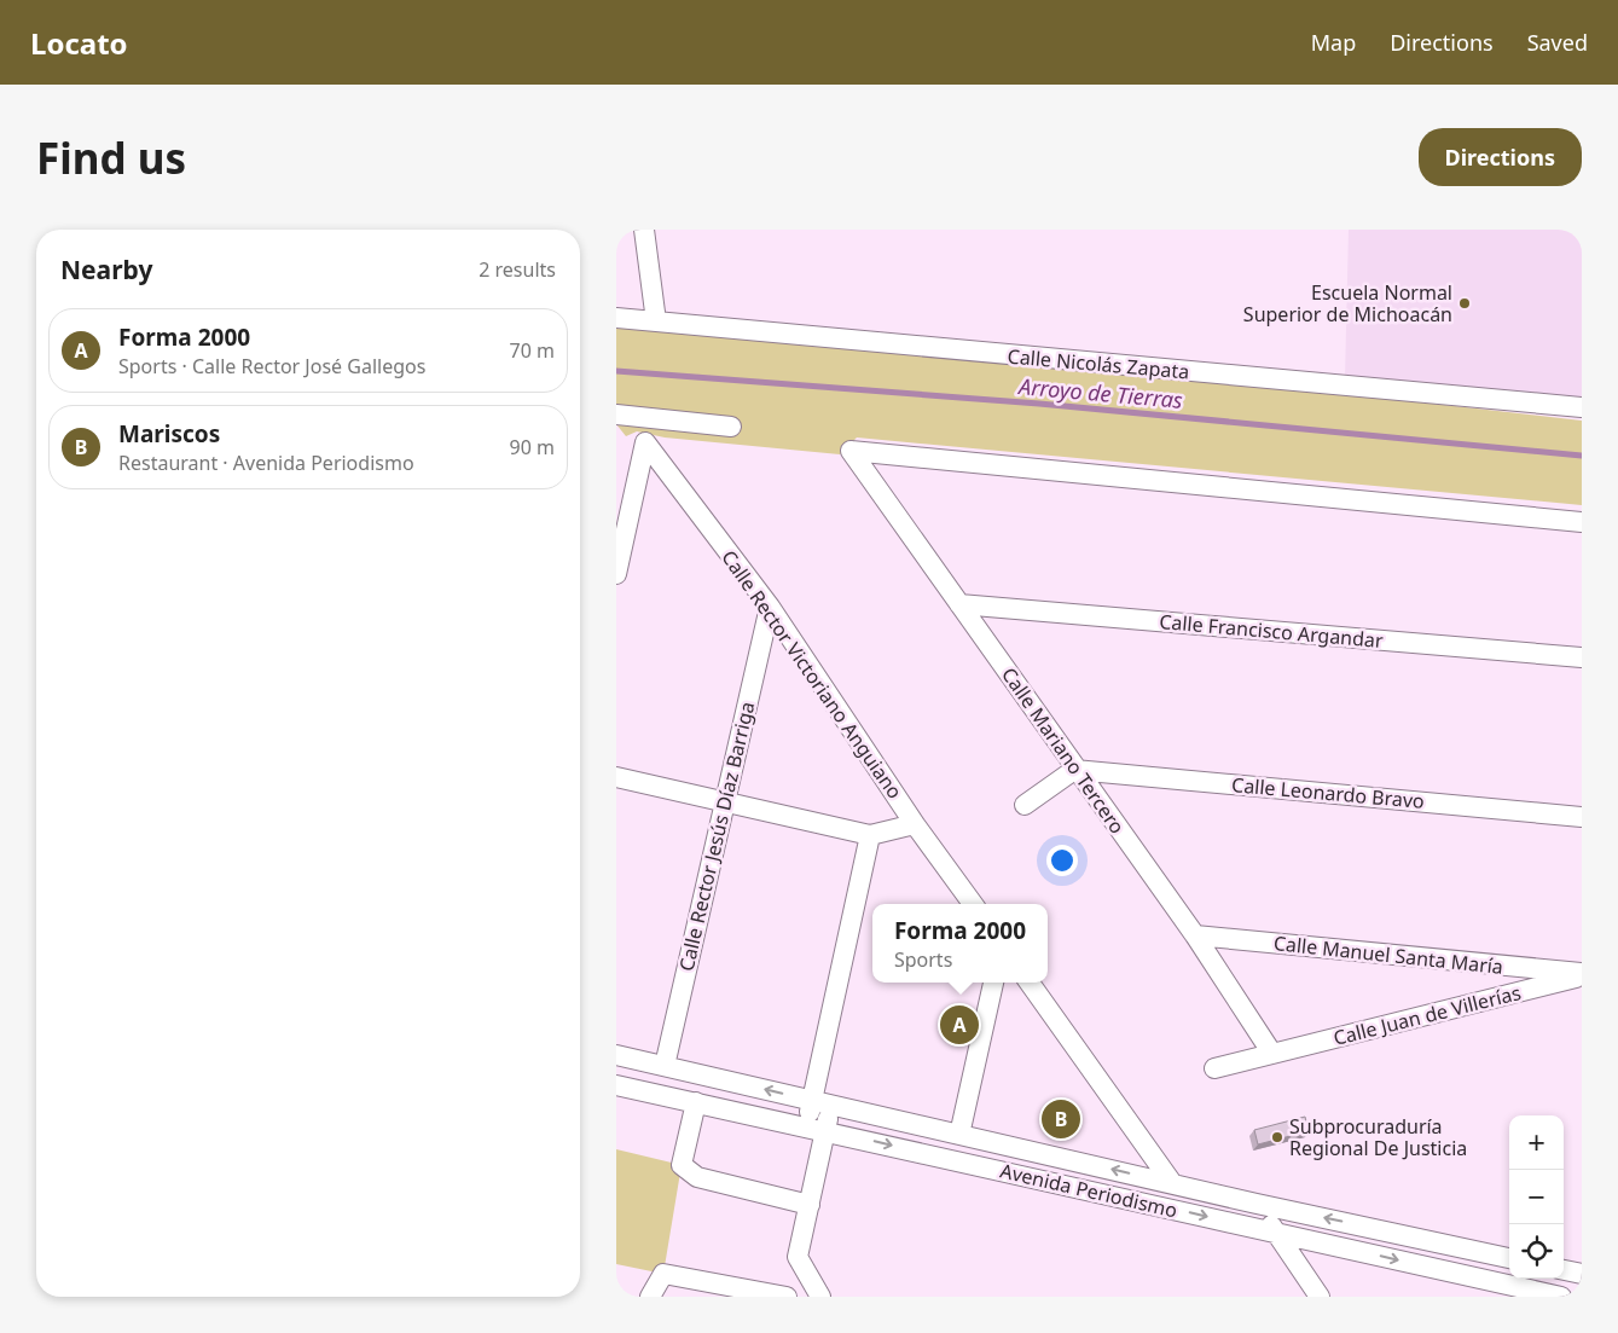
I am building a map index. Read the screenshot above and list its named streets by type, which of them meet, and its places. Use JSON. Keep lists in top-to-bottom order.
{
  "streets": {
    "street": [
      "Calle Nicolás Zapata",
      "Calle Francisco Argandar",
      "Calle Rector Victoriano Anguiano",
      "Calle Mariano Tercero",
      "Calle Leonardo Bravo",
      "Calle Rector Jesús Díaz Barriga",
      "Calle Manuel Santa María",
      "Calle Juan de Villerías",
      "Avenida Periodismo"
    ]
  },
  "crossings": [
    ["Calle Francisco Argandar", "Calle Mariano Tercero"],
    ["Calle Rector Victoriano Anguiano", "Calle Rector Jesús Díaz Barriga"],
    ["Calle Mariano Tercero", "Calle Leonardo Bravo"],
    ["Calle Mariano Tercero", "Calle Manuel Santa María"],
    ["Calle Mariano Tercero", "Calle Juan de Villerías"],
    ["Calle Rector Jesús Díaz Barriga", "Avenida Periodismo"],
    ["Calle Manuel Santa María", "Calle Juan de Villerías"]
  ],
  "water": ["Arroyo de Tierras"],
  "places": ["Escuela Normal Superior de Michoacán", "Subprocuraduría Regional De Justicia"],
  "page": {
    "header": "Locato",
    "nav": ["Map", "Directions", "Saved"],
    "buttons": "Directions",
    "title": "Find us",
    "heading": ["Nearby", "2 results"],
    "list": [
      {
        "mark": "A",
        "name": "Forma 2000",
        "note": "Sports · Calle Rector José Gallegos",
        "value": "70 m"
      },
      {
        "mark": "B",
        "name": "Mariscos",
        "note": "Restaurant · Avenida Periodismo",
        "value": "90 m"
      }
    ],
    "popup": ["Forma 2000", "Sports"],
    "pins": ["A", "B"],
    "map_buttons": ["+", "−"]
  }
}
